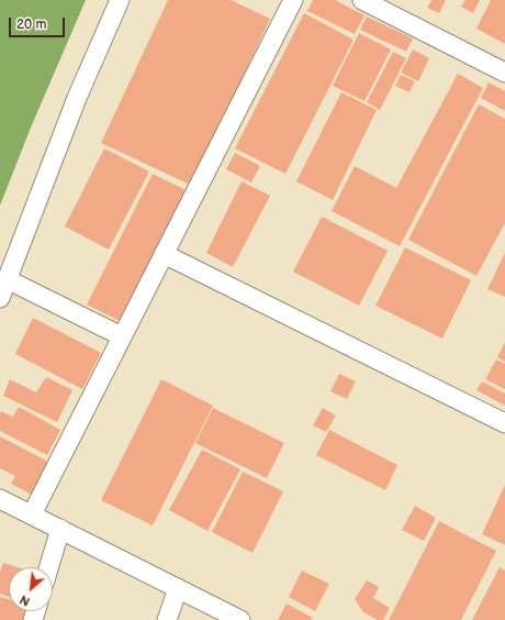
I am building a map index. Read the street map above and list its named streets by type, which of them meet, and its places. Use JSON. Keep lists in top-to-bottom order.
{
  "scale_bar": "20 m",
  "north": "bottom left"
}
